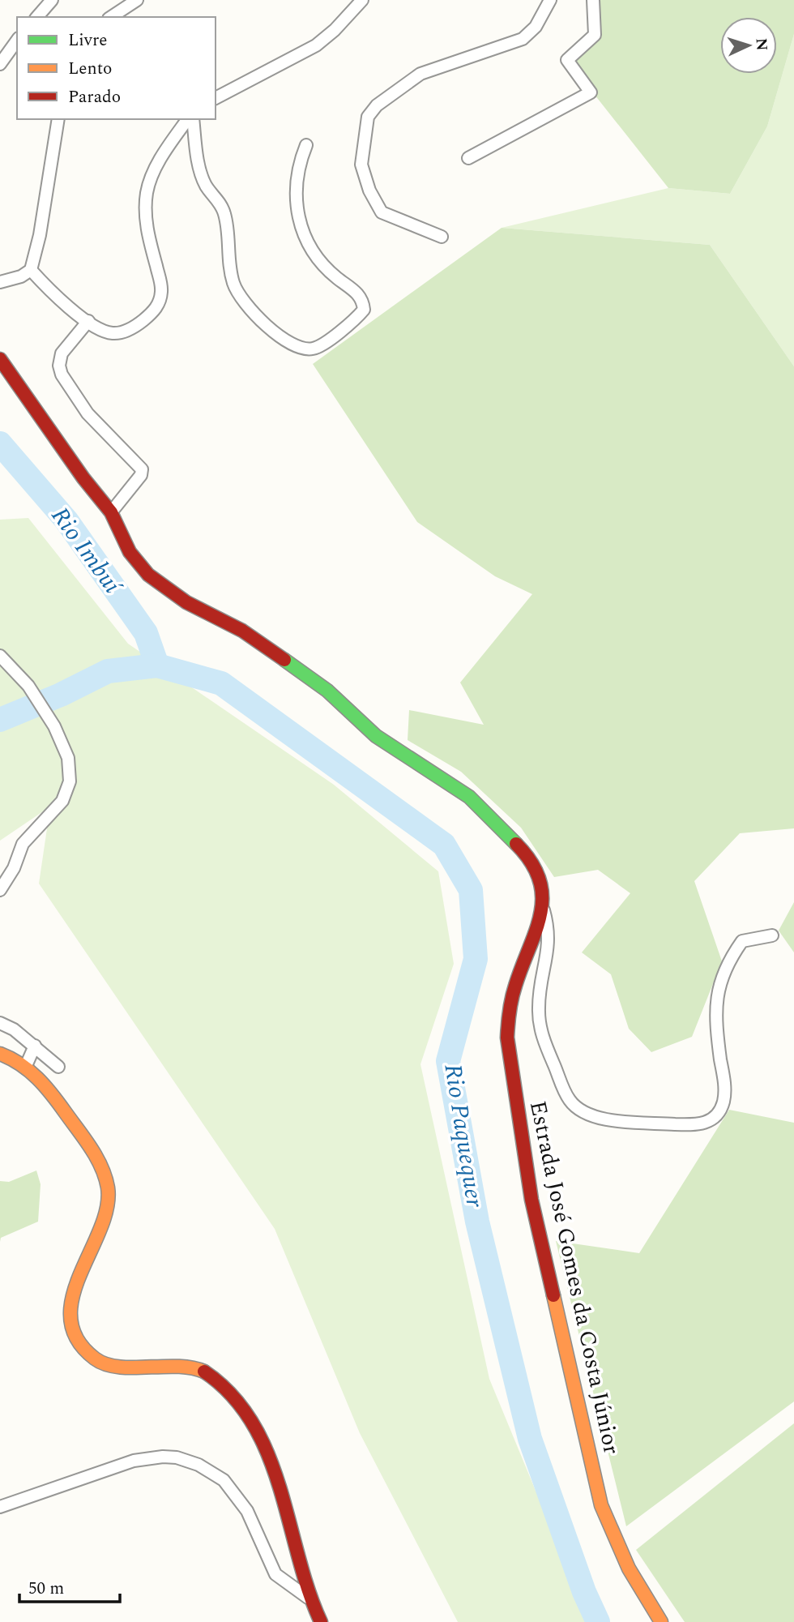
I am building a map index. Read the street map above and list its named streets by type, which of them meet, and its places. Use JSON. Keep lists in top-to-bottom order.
{
  "streets": {
    "street": ["Estrada José Gomes da Costa Júnior"]
  },
  "water": ["Rio Imbuí", "Rio Paquequer"],
  "legend": ["Livre", "Lento", "Parado"],
  "scale_bar": "50 m",
  "north": "right"
}
